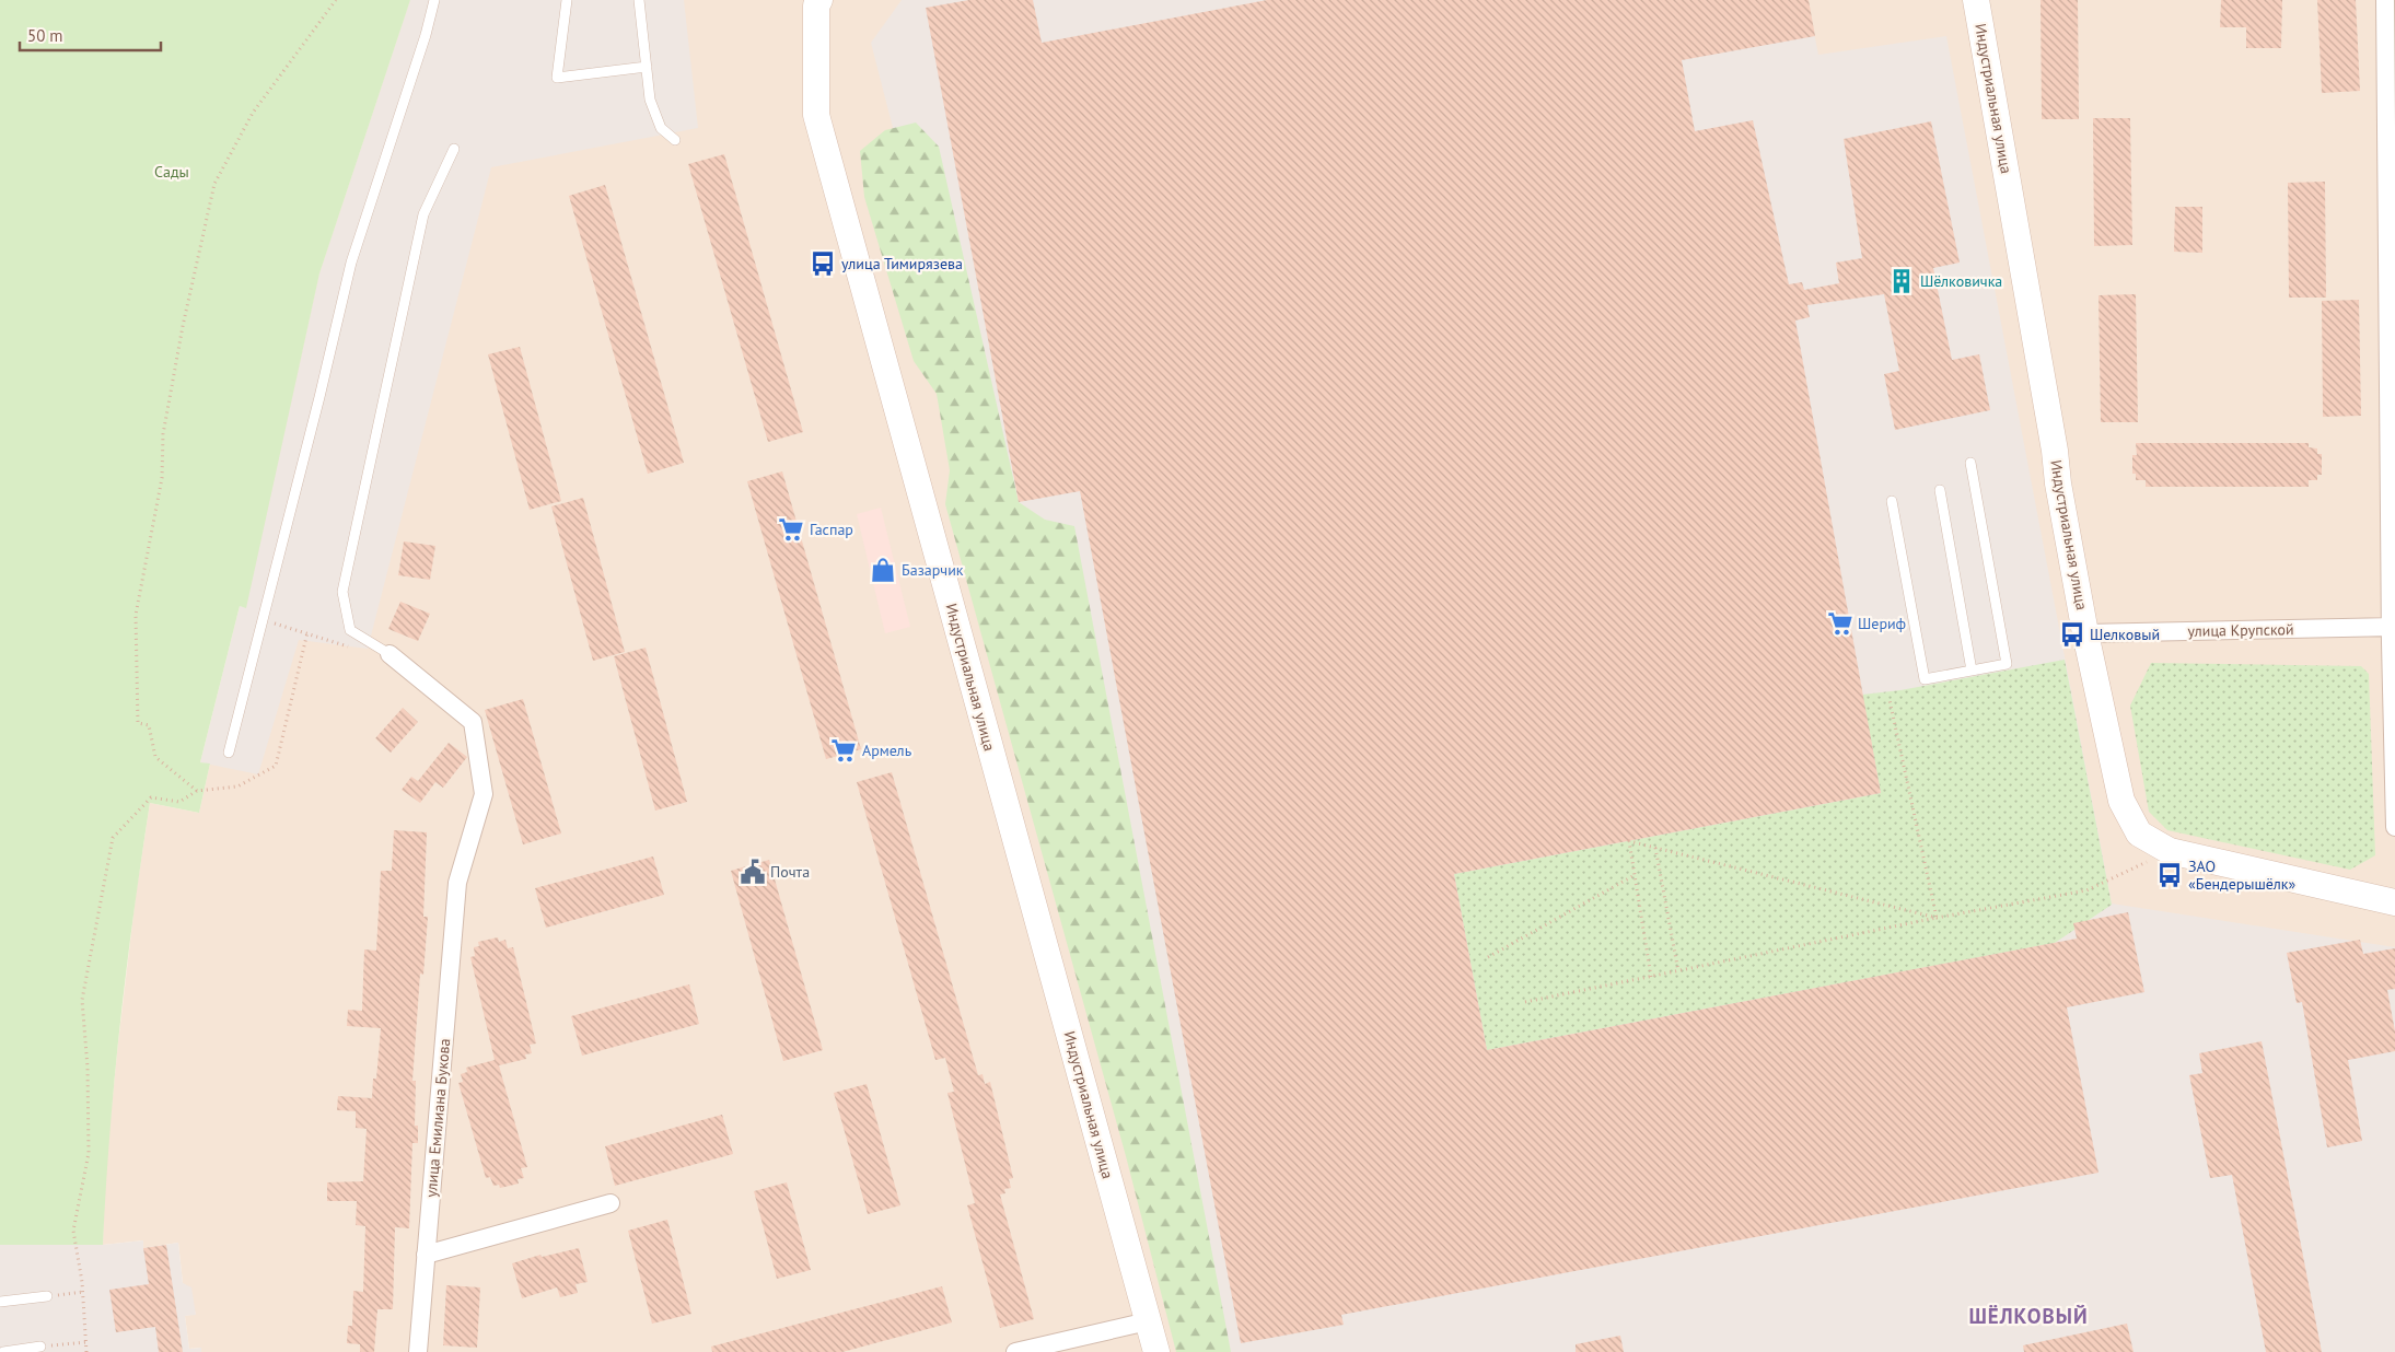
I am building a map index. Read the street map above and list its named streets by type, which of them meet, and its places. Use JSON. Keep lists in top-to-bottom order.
{
  "streets": {
    "street": ["Индустриальная улица", "улица Крупской", "улица Емилиана Букова"]
  },
  "crossings": [
    ["Индустриальная улица", "улица Крупской"]
  ],
  "districts": ["ШЁЛКОВЫЙ"],
  "parks": ["Сады"],
  "places": {
    "bus stop": ["улица Тимирязева", "Шелковый", "ЗАО «Бендерышёлк»"],
    "building": ["Шёлковичка"],
    "supermarket": ["Гаспар", "Шериф", "Армель"],
    "shop": ["Базарчик"],
    "public building": ["Почта"]
  },
  "scale_bar": "50 m"
}
